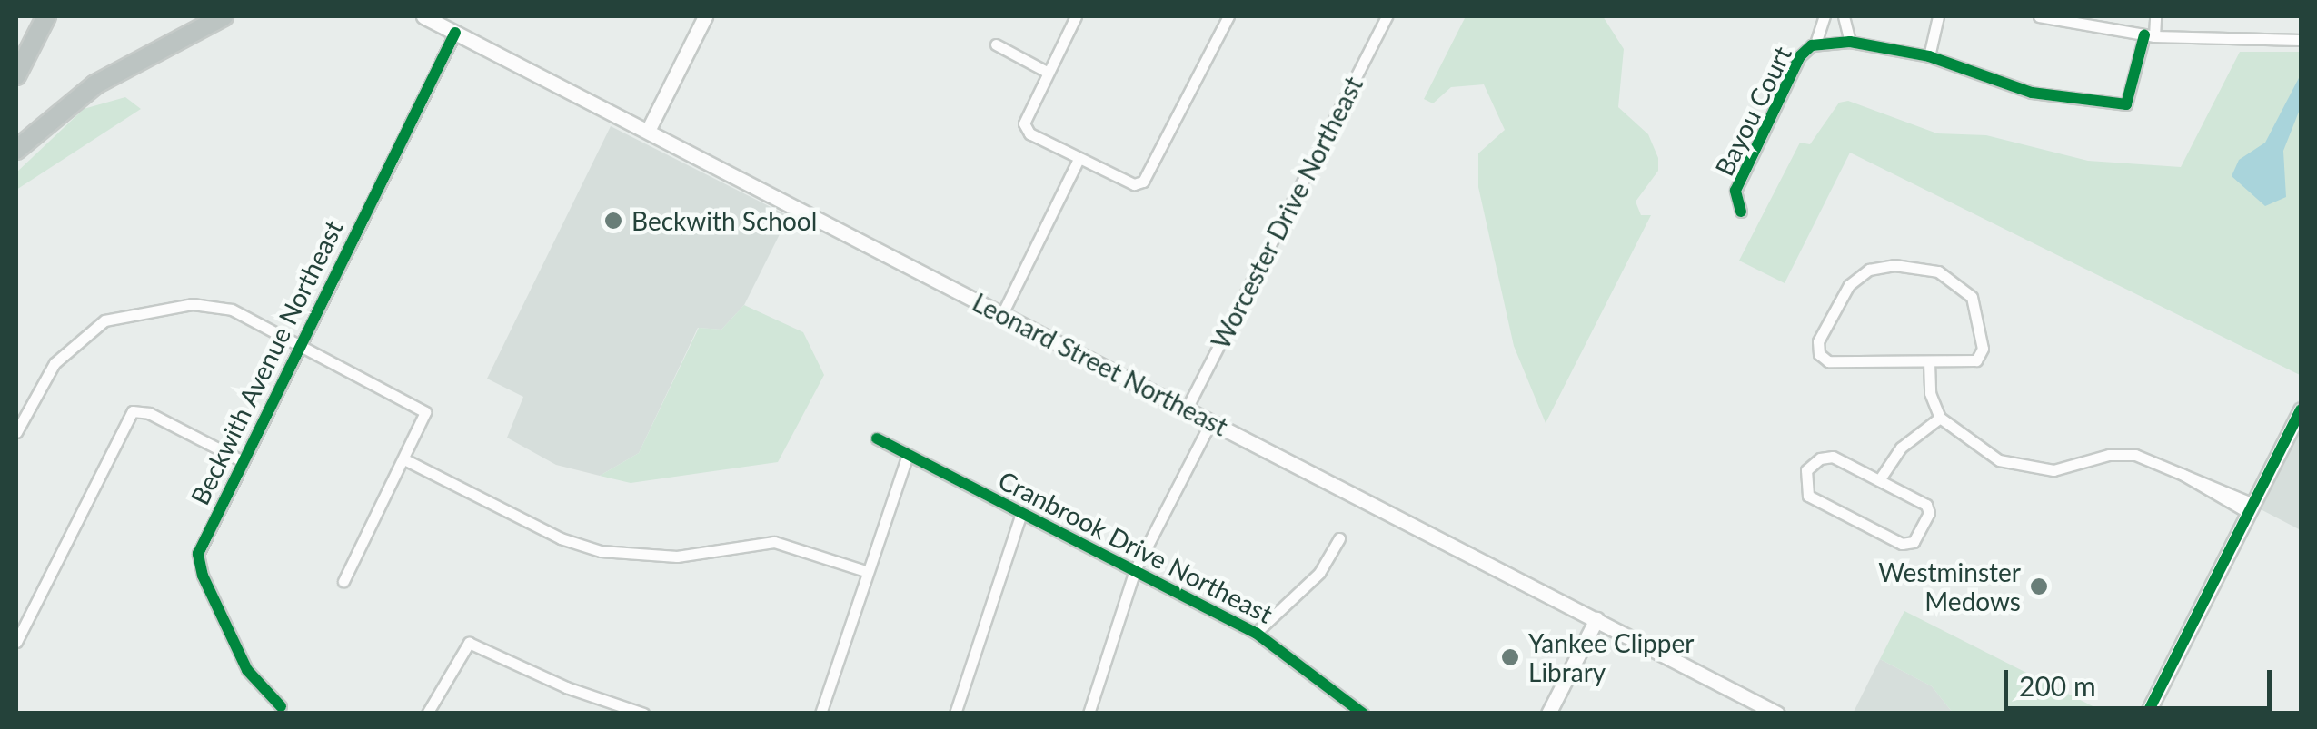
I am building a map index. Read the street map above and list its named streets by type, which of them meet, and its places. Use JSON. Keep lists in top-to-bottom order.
{
  "streets": {
    "main road": ["Leonard Street Northeast"],
    "street": [
      "Bayou Court",
      "Worcester Drive Northeast",
      "Beckwith Avenue Northeast",
      "Cranbrook Drive Northeast"
    ]
  },
  "crossings": [
    ["Worcester Drive Northeast", "Leonard Street Northeast"],
    ["Beckwith Avenue Northeast", "Leonard Street Northeast"]
  ],
  "places": ["Beckwith School", "Westminster Medows", "Yankee Clipper Library"],
  "scale_bar": "200 m"
}
